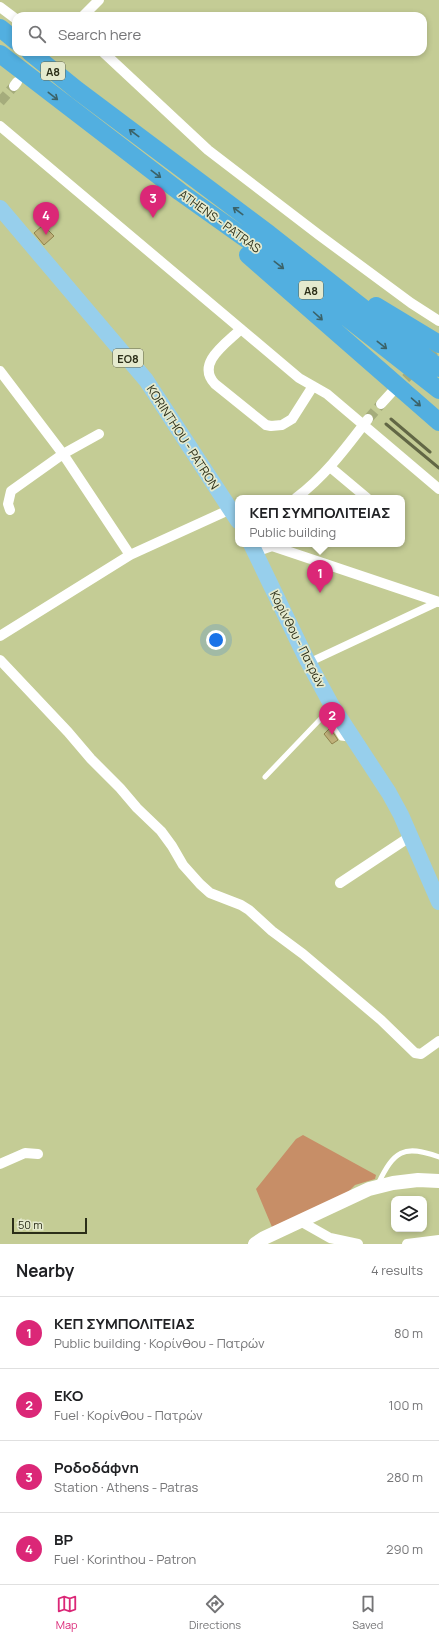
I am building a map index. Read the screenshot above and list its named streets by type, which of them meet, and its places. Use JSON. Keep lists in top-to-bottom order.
{
  "streets": {
    "highway": ["Α8", "ATHENS - PATRAS"],
    "main road": ["ΕΟ8", "KORINTHOU - PATRON", "Κορίνθου - Πατρών"]
  },
  "scale_bar": "50 m",
  "page": {
    "search": "Search here",
    "pins": [
      "3",
      "4",
      "1",
      "2"
    ],
    "popup": ["ΚΕΠ ΣΥΜΠΟΛΙΤΕΙΑΣ", "Public building"],
    "scale": "50 m",
    "heading": ["Nearby", "4 results"],
    "list": [
      {
        "mark": "1",
        "name": "ΚΕΠ ΣΥΜΠΟΛΙΤΕΙΑΣ",
        "note": "Public building · Κορίνθου - Πατρών",
        "value": "80 m"
      },
      {
        "mark": "2",
        "name": "EKO",
        "note": "Fuel · Κορίνθου - Πατρών",
        "value": "100 m"
      },
      {
        "mark": "3",
        "name": "Ροδοδάφνη",
        "note": "Station · Athens - Patras",
        "value": "280 m"
      },
      {
        "mark": "4",
        "name": "BP",
        "note": "Fuel · Korinthou - Patron",
        "value": "290 m"
      }
    ],
    "nav": ["Map", "Directions", "Saved"]
  }
}
